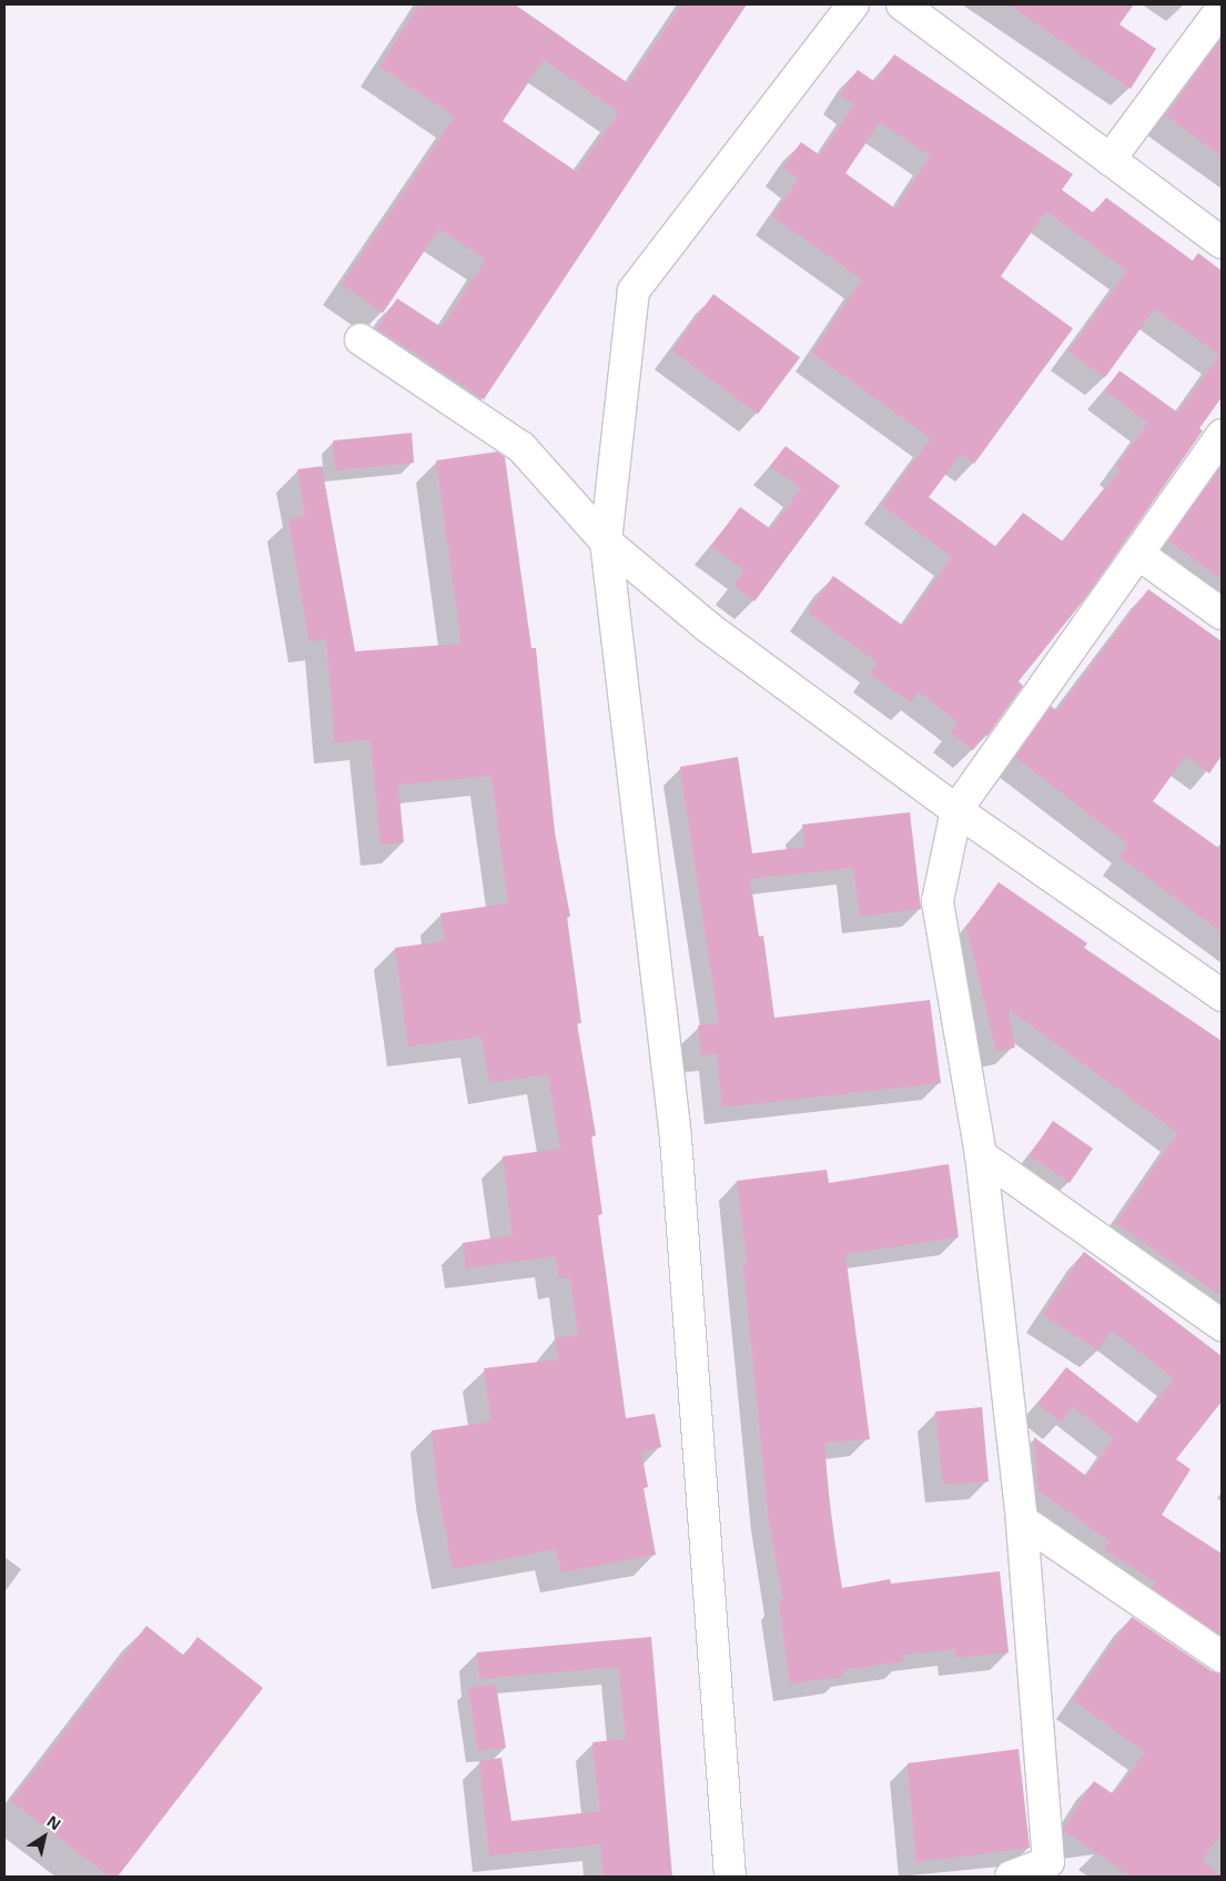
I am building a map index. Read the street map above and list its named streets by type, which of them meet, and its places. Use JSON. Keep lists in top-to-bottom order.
{
  "north": "top right"
}
